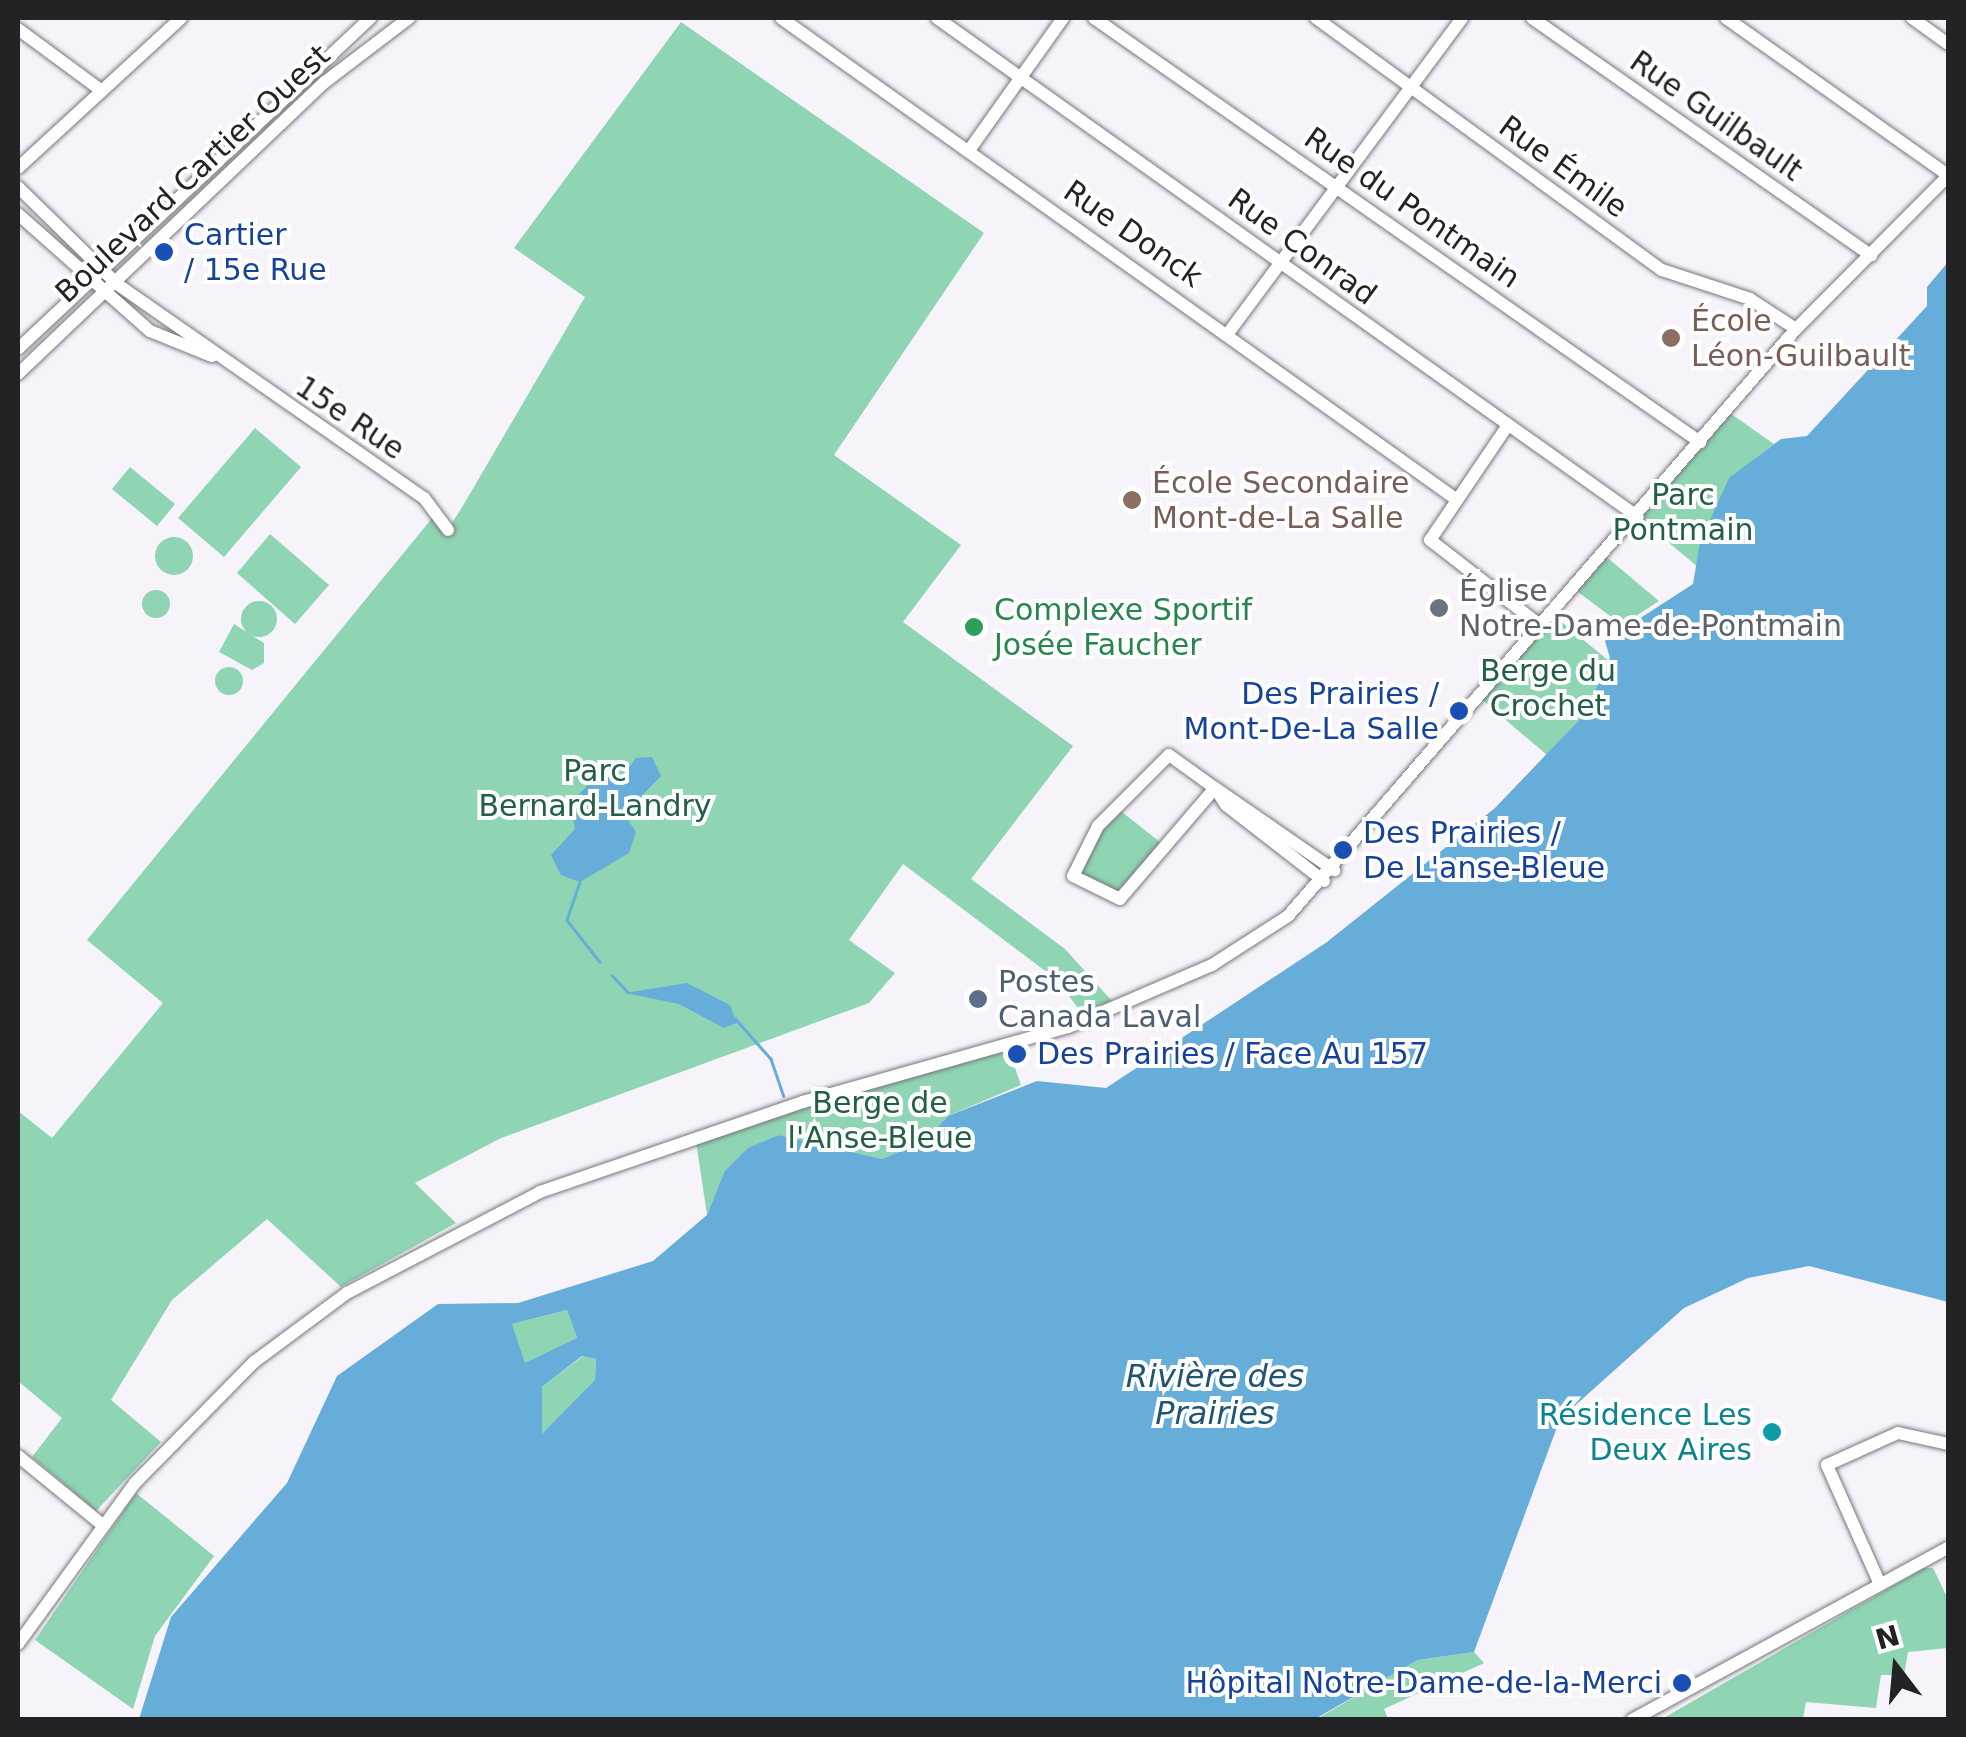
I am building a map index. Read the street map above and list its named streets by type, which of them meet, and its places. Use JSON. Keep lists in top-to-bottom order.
{
  "streets": {
    "street": [
      "Rue Guilbault",
      "Rue Émile",
      "Boulevard Cartier Ouest",
      "Rue du Pontmain",
      "Rue Donck",
      "Rue Conrad",
      "15e Rue"
    ]
  },
  "crossings": [
    ["Boulevard Cartier Ouest", "15e Rue"]
  ],
  "water": ["Rivière des Prairies"],
  "parks": [
    "Parc Pontmain",
    "Berge du Crochet",
    "Parc Bernard-Landry",
    "Berge de l'Anse-Bleue"
  ],
  "places": [
    "Cartier / 15e Rue",
    "École Léon-Guilbault",
    "École Secondaire Mont-de-La Salle",
    "Église Notre-Dame-de-Pontmain",
    "Complexe Sportif Josée Faucher",
    "Des Prairies / Mont-De-La Salle",
    "Des Prairies / De L'anse-Bleue",
    "Postes Canada Laval",
    "Des Prairies / Face Au 157",
    "Résidence Les Deux Aires",
    "Hôpital Notre-Dame-de-la-Merci"
  ],
  "north": "top"
}
